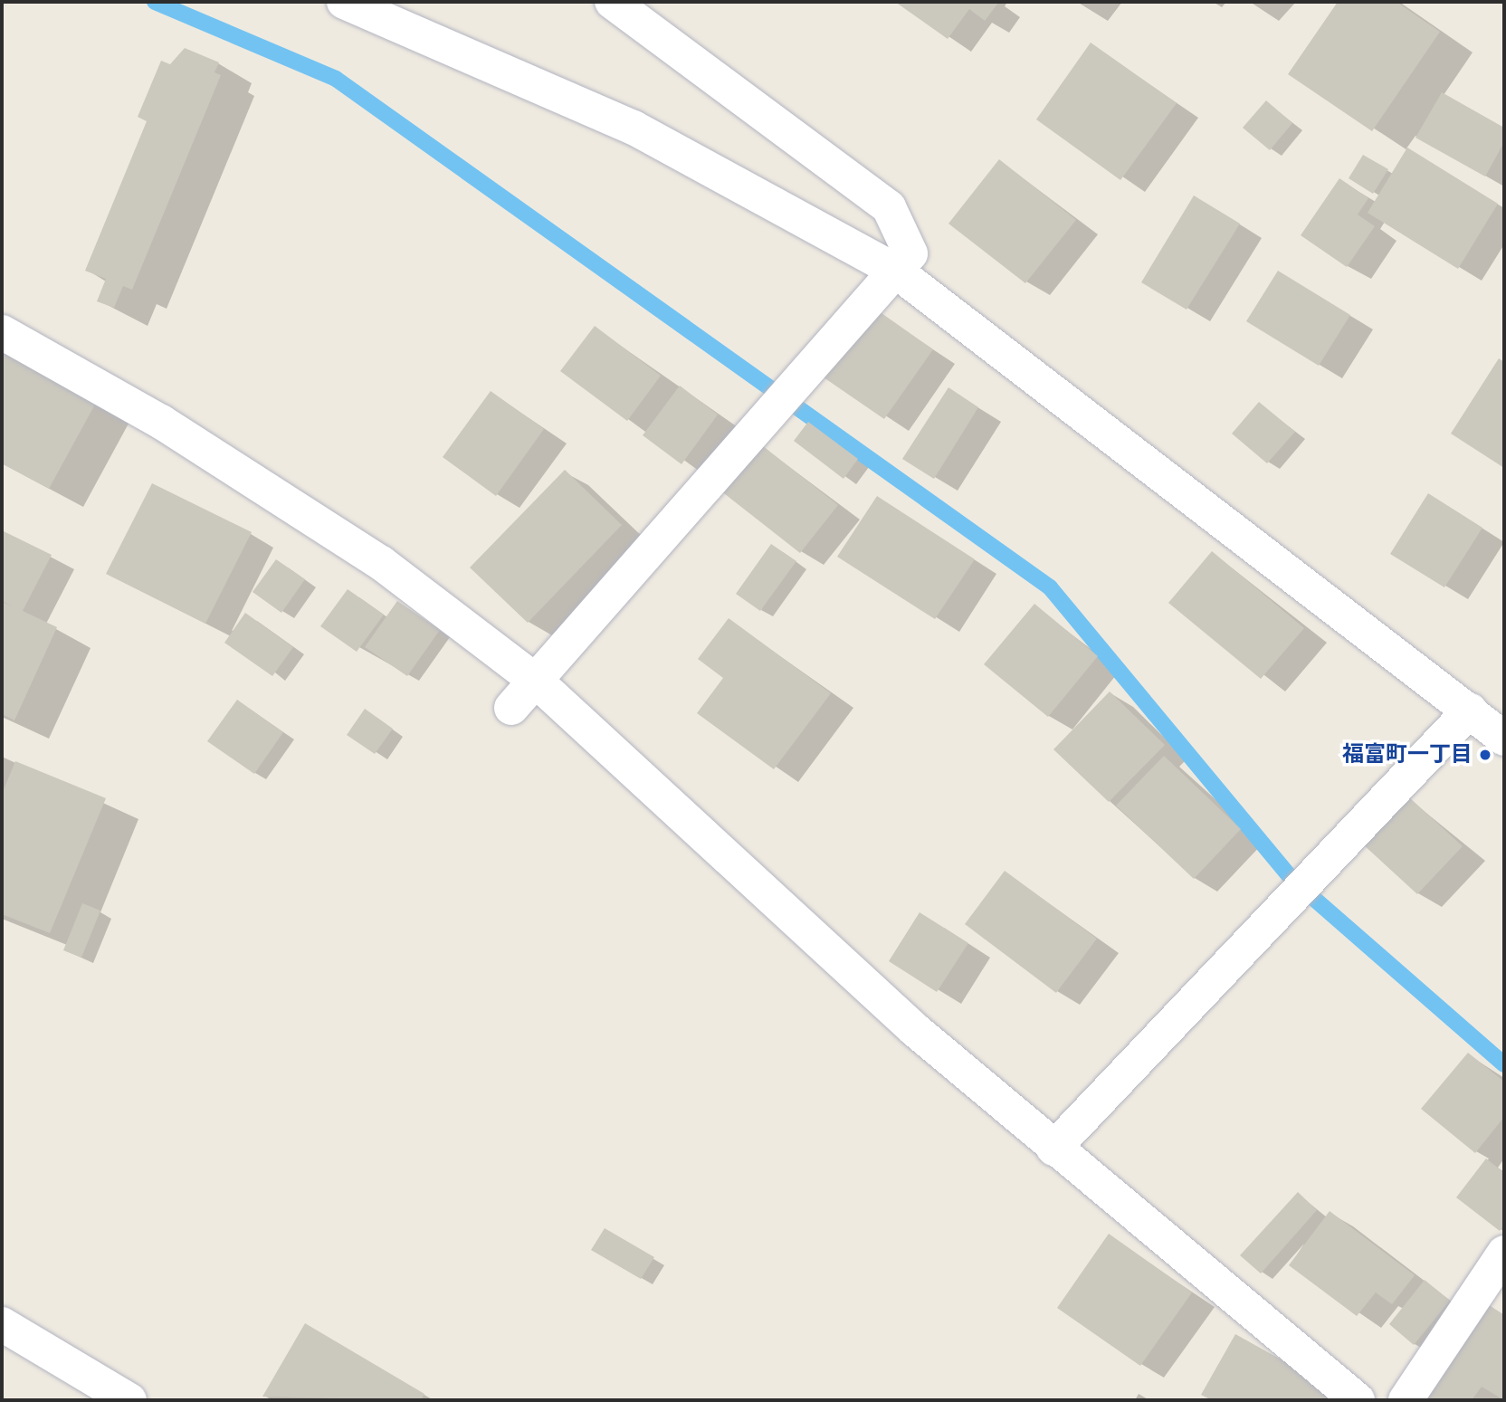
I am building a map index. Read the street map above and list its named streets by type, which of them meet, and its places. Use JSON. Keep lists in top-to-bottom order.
{
  "places": ["福富町一丁目"]
}
